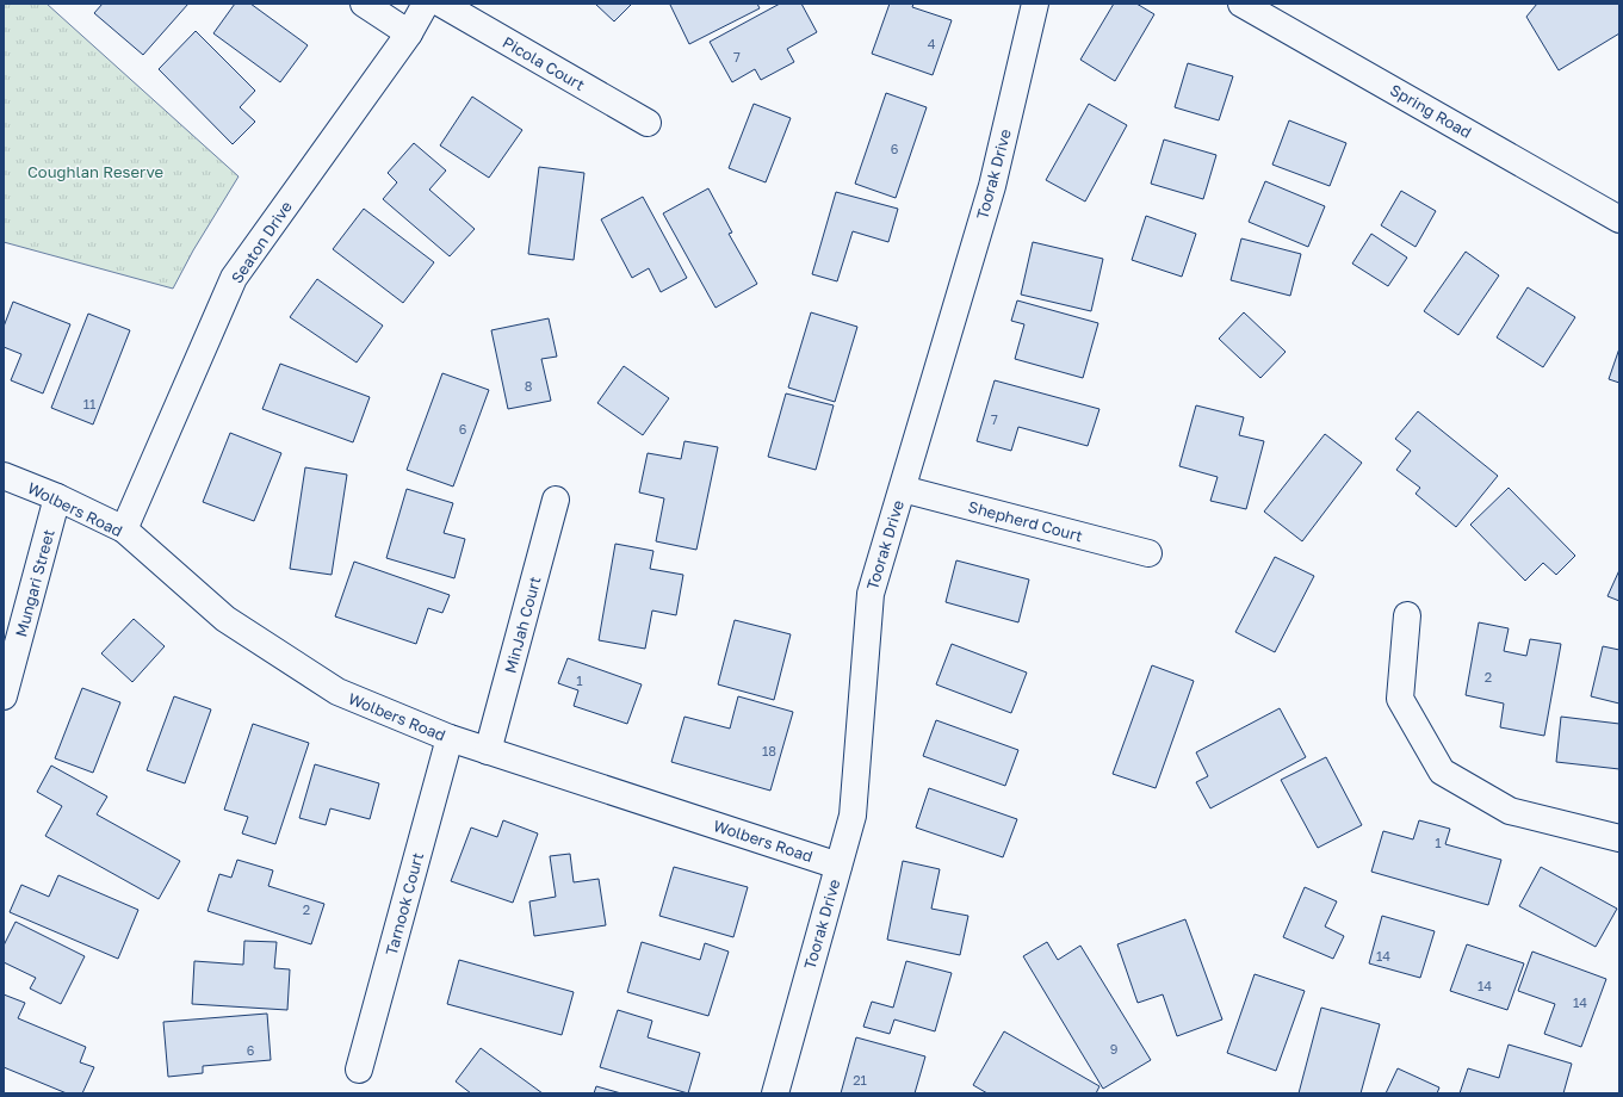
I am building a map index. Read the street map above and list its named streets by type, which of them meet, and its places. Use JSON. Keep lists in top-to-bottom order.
{
  "streets": {
    "street": [
      "Picola Court",
      "Spring Road",
      "Toorak Drive",
      "Seaton Drive",
      "Wolbers Road",
      "Shepherd Court",
      "Mungari Street",
      "MinJah Court",
      "Tarnook Court"
    ]
  },
  "crossings": [
    ["Toorak Drive", "Wolbers Road"],
    ["Toorak Drive", "Shepherd Court"],
    ["Seaton Drive", "Wolbers Road"],
    ["Wolbers Road", "Mungari Street"],
    ["Wolbers Road", "MinJah Court"],
    ["Wolbers Road", "Tarnook Court"]
  ],
  "parks": ["Coughlan Reserve"],
  "house_numbers": [
    "4",
    "7",
    "6",
    "8",
    "11",
    "7",
    "6",
    "2",
    "1",
    "18",
    "1",
    "2",
    "14",
    "14",
    "14",
    "9",
    "6",
    "21"
  ]
}
